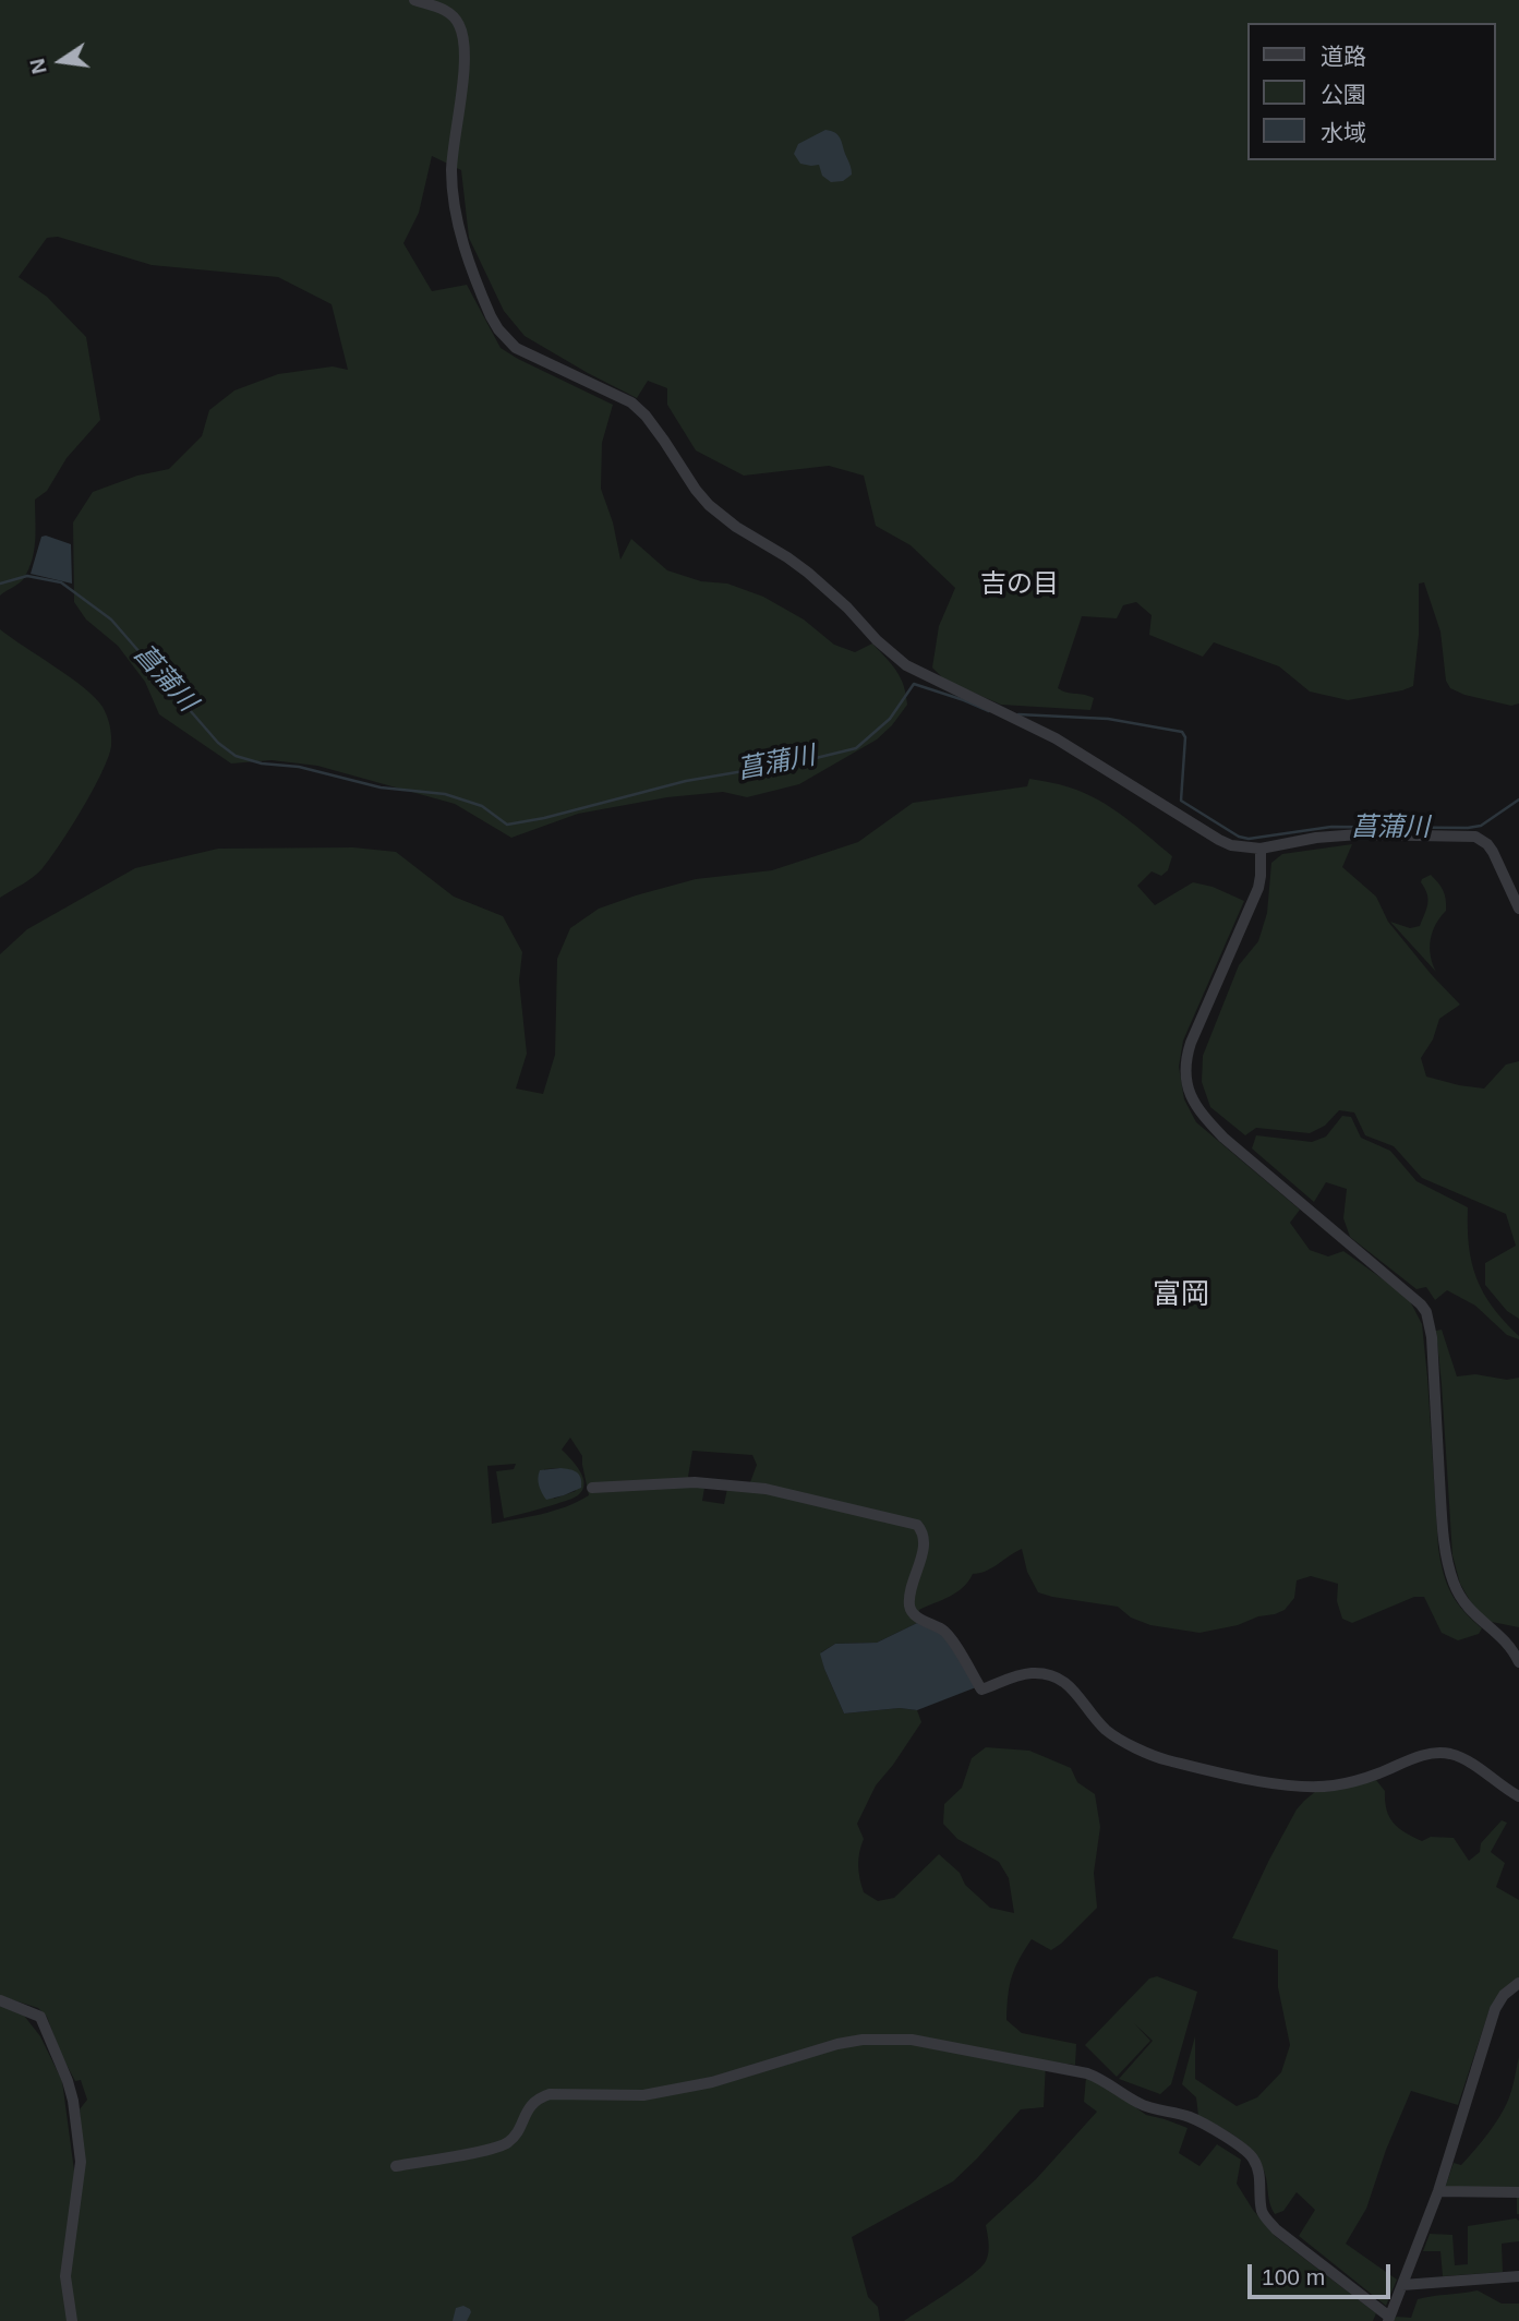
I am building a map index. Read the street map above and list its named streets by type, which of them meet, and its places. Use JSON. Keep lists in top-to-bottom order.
{
  "districts": ["吉の目", "富岡"],
  "water": ["菖蒲川"],
  "legend": ["道路", "公園", "水域"],
  "scale_bar": "100 m",
  "north": "left"
}
